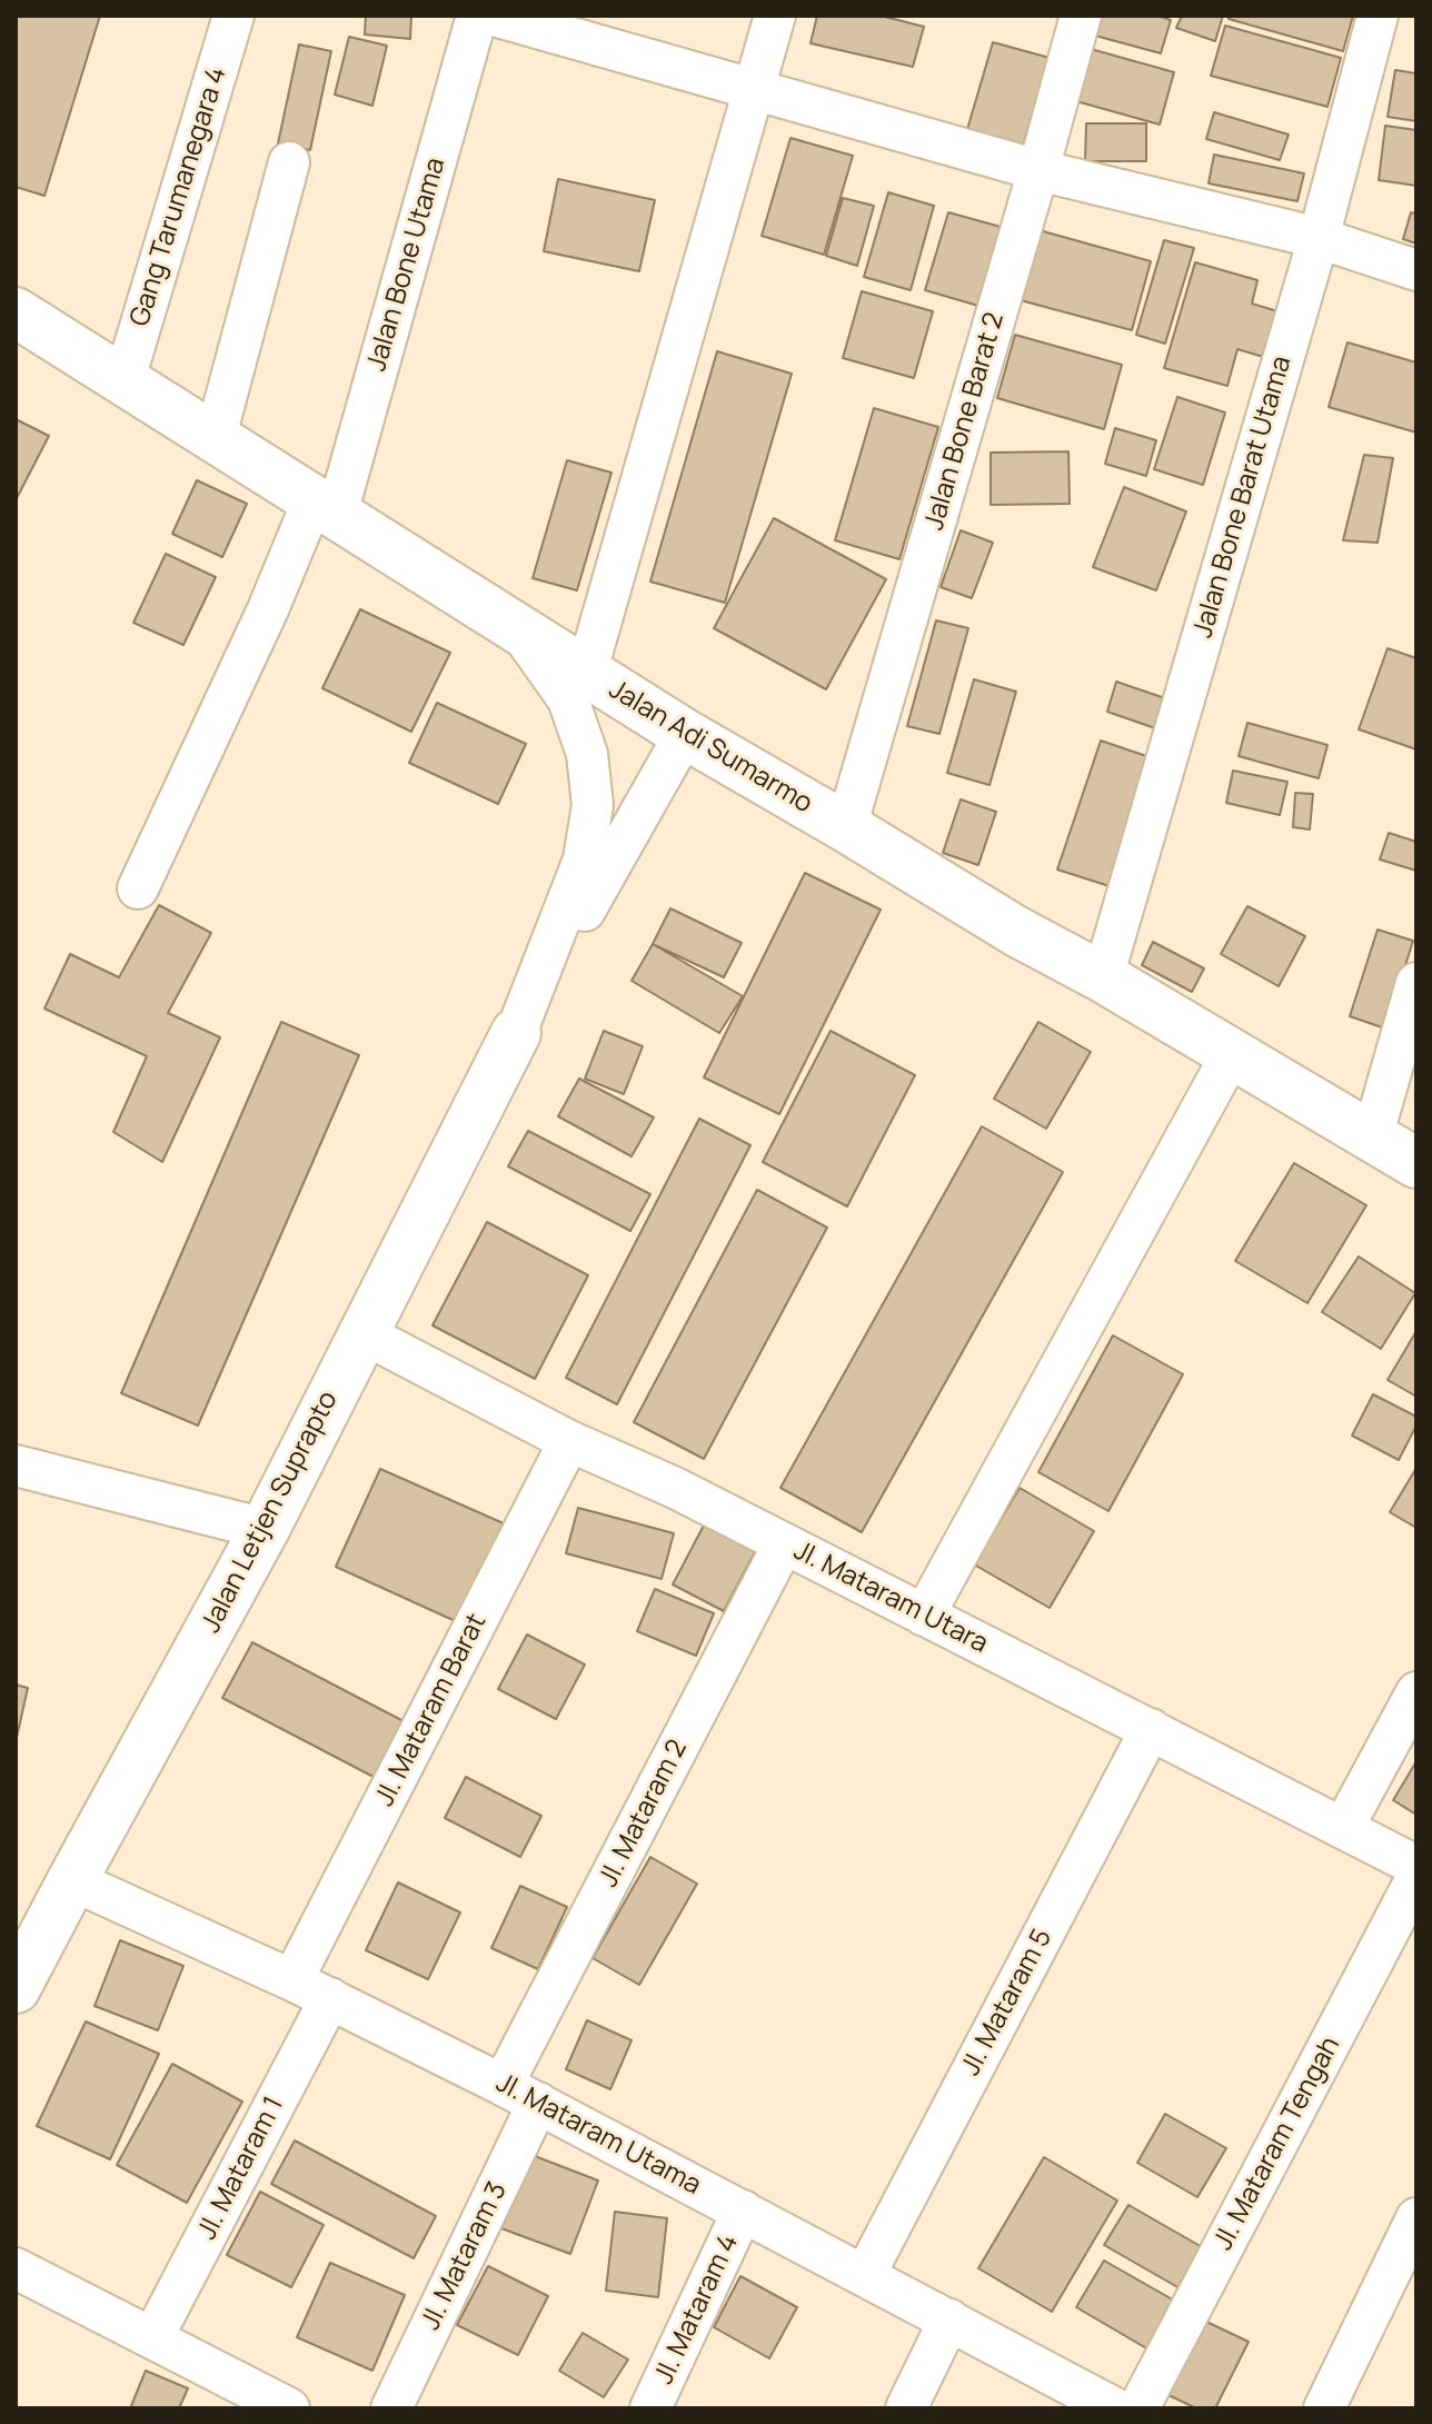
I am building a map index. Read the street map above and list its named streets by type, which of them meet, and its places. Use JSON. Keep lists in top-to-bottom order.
{
  "streets": {
    "main road": ["Jalan Adi Sumarmo", "Jalan Letjen Suprapto"],
    "street": [
      "Gang Tarumanegara 4",
      "Jalan Bone Utama",
      "Jalan Bone Barat 2",
      "Jalan Bone Barat Utama",
      "Jl. Mataram Utara",
      "Jl. Mataram Barat",
      "Jl. Mataram 2",
      "Jl. Mataram 5",
      "Jl. Mataram Utama",
      "Jl. Mataram Tengah",
      "Jl. Mataram 1",
      "Jl. Mataram 3",
      "Jl. Mataram 4"
    ]
  },
  "crossings": [
    ["Gang Tarumanegara 4", "Jalan Adi Sumarmo"],
    ["Jalan Bone Utama", "Jalan Adi Sumarmo"],
    ["Jalan Bone Barat 2", "Jalan Adi Sumarmo"],
    ["Jalan Bone Barat Utama", "Jalan Adi Sumarmo"],
    ["Jalan Letjen Suprapto", "Jl. Mataram Utara"],
    ["Jalan Letjen Suprapto", "Jl. Mataram Utama"],
    ["Jl. Mataram Utara", "Jl. Mataram Barat"],
    ["Jl. Mataram Utara", "Jl. Mataram 2"],
    ["Jl. Mataram Utara", "Jl. Mataram 5"],
    ["Jl. Mataram Barat", "Jl. Mataram Utama"],
    ["Jl. Mataram 2", "Jl. Mataram Utama"],
    ["Jl. Mataram 5", "Jl. Mataram Utama"],
    ["Jl. Mataram Utama", "Jl. Mataram 1"],
    ["Jl. Mataram Utama", "Jl. Mataram 3"],
    ["Jl. Mataram Utama", "Jl. Mataram 4"]
  ]
}
